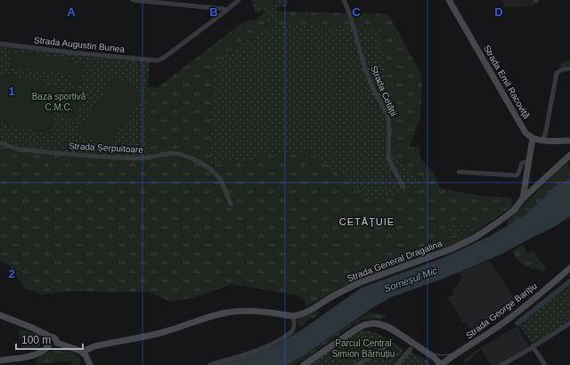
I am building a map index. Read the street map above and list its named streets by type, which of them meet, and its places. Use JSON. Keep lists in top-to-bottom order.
{
  "streets": {
    "street": [
      "Strada Augustin Bunea",
      "Strada Emil Racoviță",
      "Strada Cetății",
      "Strada Șerpuitoare",
      "Strada General Dragalina",
      "Strada George Barițiu"
    ]
  },
  "districts": ["CETĂȚUIE"],
  "water": ["Someșul Mic"],
  "parks": ["Baza sportivă C.M.C.", "Parcul Central Simion Bărnuțiu"],
  "scale_bar": "100 m",
  "grid": {
    "columns": [
      "A",
      "B",
      "C",
      "D"
    ],
    "rows": ["1", "2"]
  }
}
